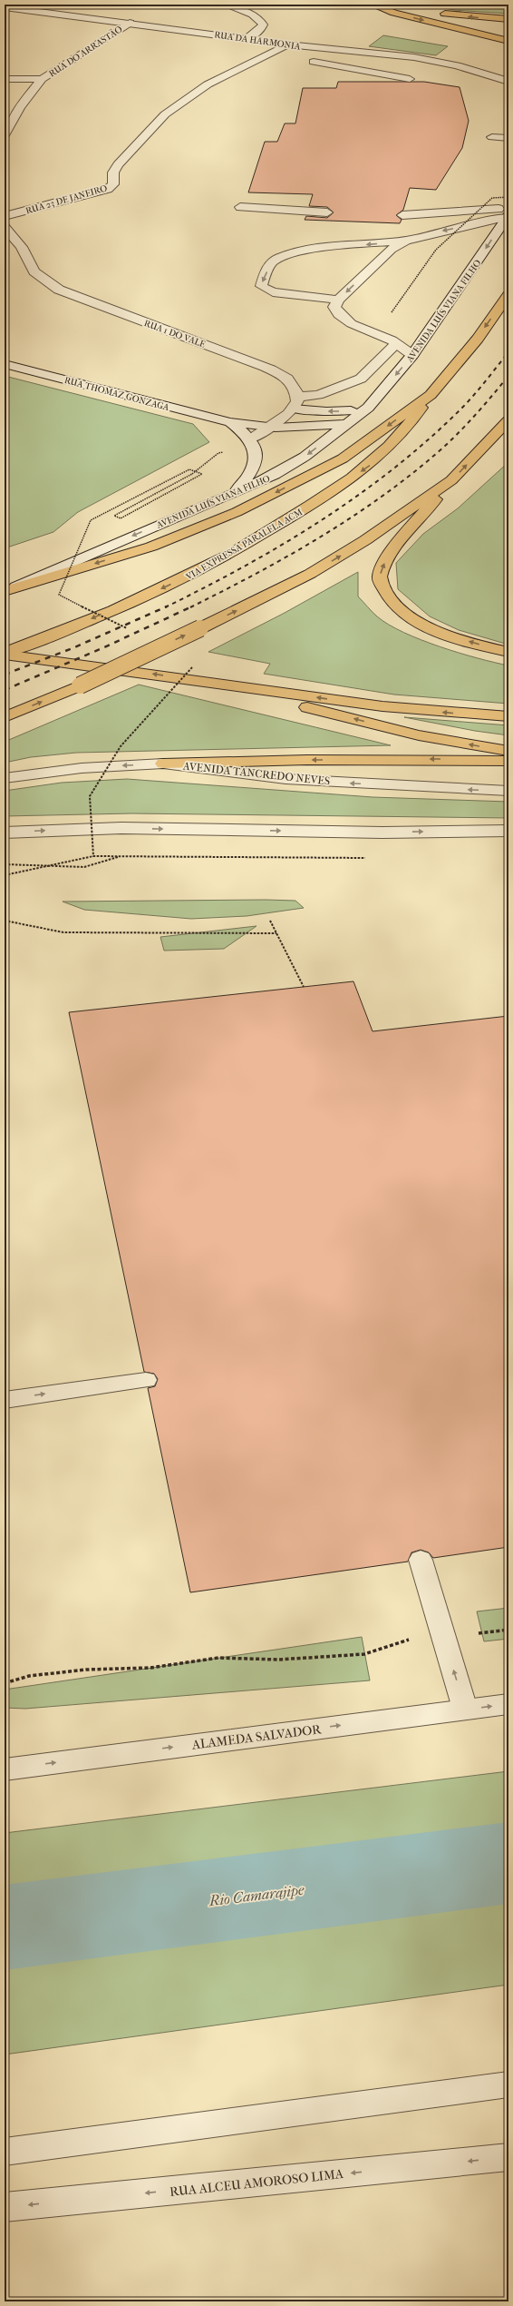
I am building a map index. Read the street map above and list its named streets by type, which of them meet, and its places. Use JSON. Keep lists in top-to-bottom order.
{
  "streets": {
    "main road": ["AVENIDA LUÍS VIANA FILHO", "VIA EXPRESSA PARALELA ACM"],
    "street": [
      "RUA DA HARMONIA",
      "RUA DO ARRASTÃO",
      "RUA 23 DE JANEIRO",
      "RUA 1 DO VALE",
      "RUA THOMAZ GONZAGA",
      "AVENIDA TANCREDO NEVES",
      "ALAMEDA SALVADOR",
      "RUA ALCEU AMOROSO LIMA"
    ]
  },
  "crossings": [
    ["RUA DA HARMONIA", "RUA DO ARRASTÃO"],
    ["RUA DA HARMONIA", "RUA 23 DE JANEIRO"],
    ["AVENIDA LUÍS VIANA FILHO", "RUA THOMAZ GONZAGA"],
    ["AVENIDA LUÍS VIANA FILHO", "VIA EXPRESSA PARALELA ACM"]
  ],
  "one_way": ["ALAMEDA SALVADOR"],
  "water": ["Rio Camarajipe"]
}
